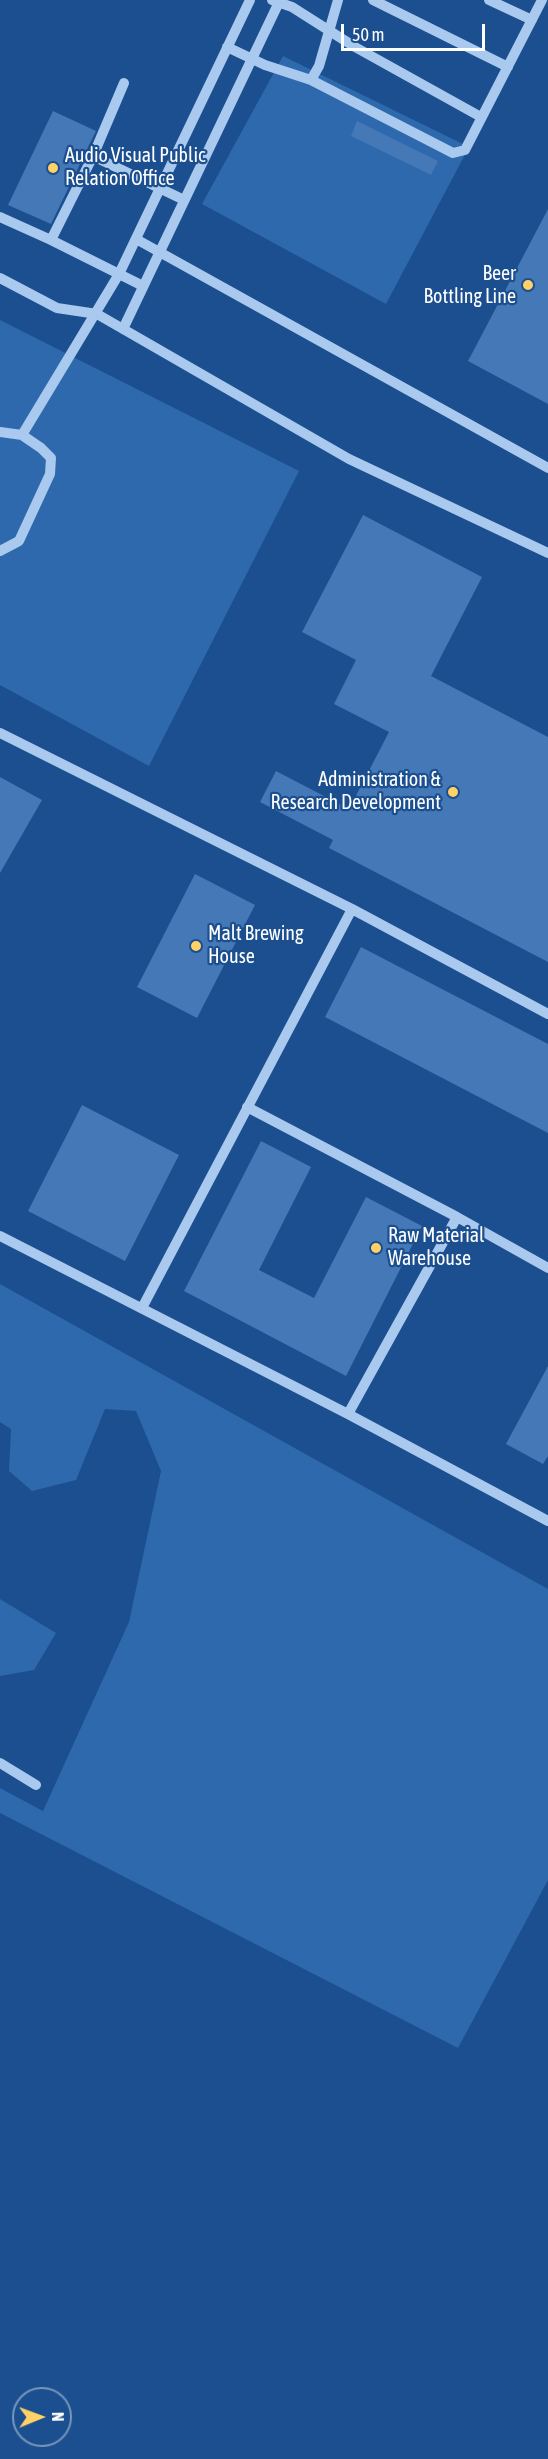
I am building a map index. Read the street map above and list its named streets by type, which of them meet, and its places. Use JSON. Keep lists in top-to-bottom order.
{
  "places": [
    "Audio Visual Public Relation Office",
    "Beer Bottling Line",
    "Administration & Research Development",
    "Malt Brewing House",
    "Raw Material Warehouse"
  ],
  "scale_bar": "50 m",
  "north": "right"
}
